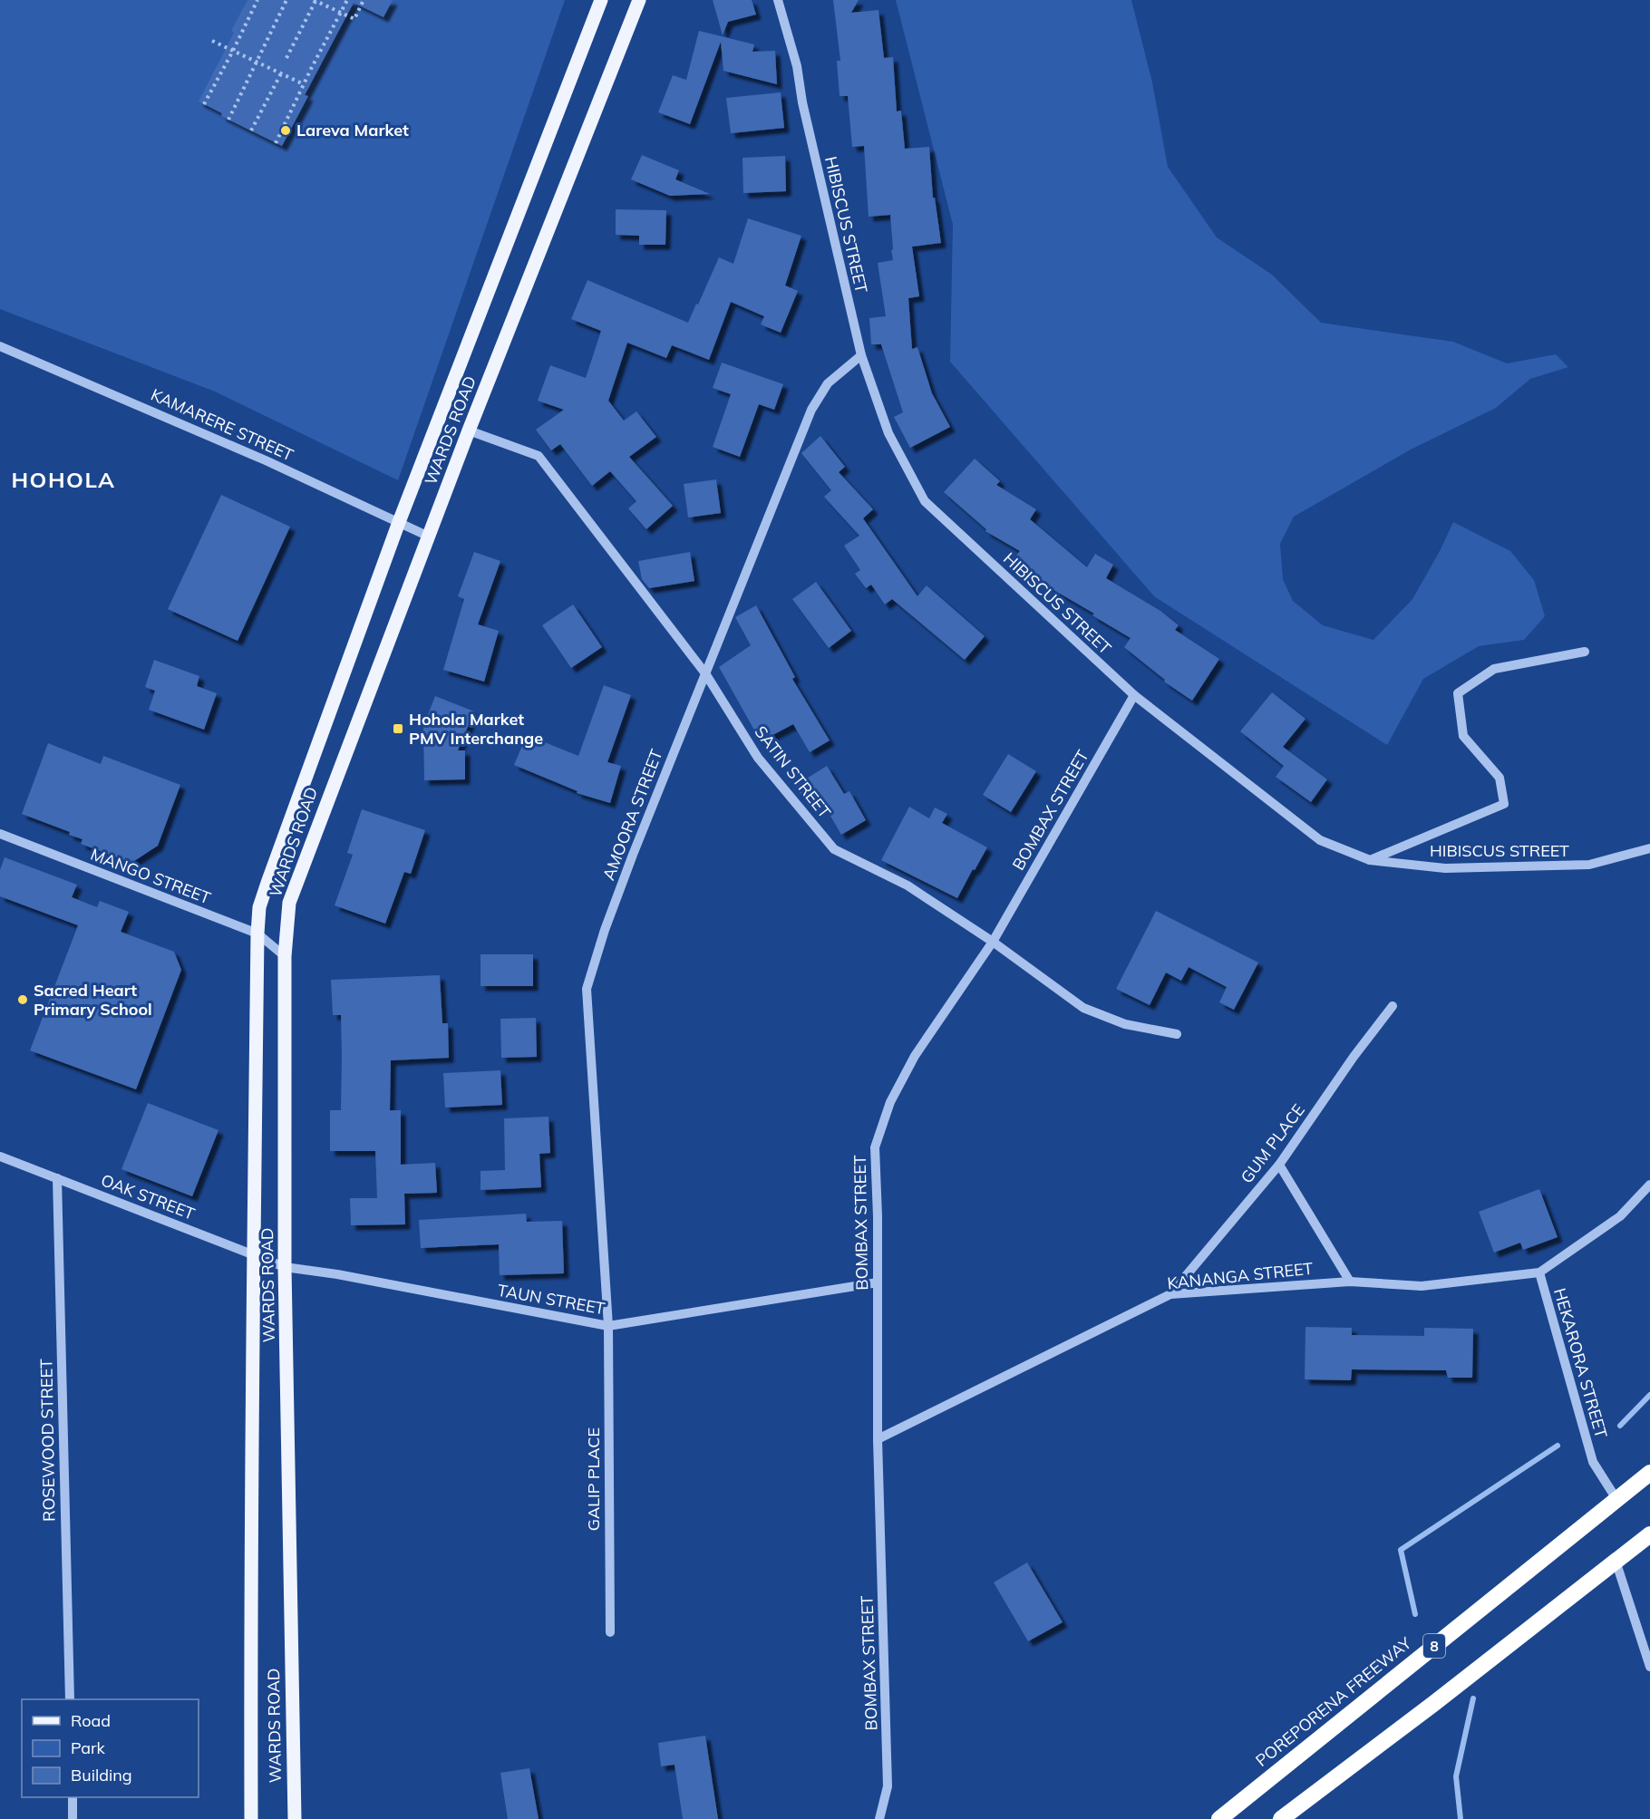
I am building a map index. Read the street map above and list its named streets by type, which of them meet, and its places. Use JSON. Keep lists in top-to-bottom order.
{
  "streets": {
    "highway": ["8", "POREPORENA FREEWAY"],
    "main road": ["WARDS ROAD"],
    "street": [
      "HIBISCUS STREET",
      "KAMARERE STREET",
      "SATIN STREET",
      "BOMBAX STREET",
      "AMOORA STREET",
      "MANGO STREET",
      "GUM PLACE",
      "OAK STREET",
      "KANANGA STREET",
      "TAUN STREET",
      "HEKARORA STREET",
      "ROSEWOOD STREET",
      "GALIP PLACE"
    ]
  },
  "crossings": [
    ["HIBISCUS STREET", "BOMBAX STREET"],
    ["HIBISCUS STREET", "AMOORA STREET"],
    ["KAMARERE STREET", "WARDS ROAD"],
    ["WARDS ROAD", "SATIN STREET"],
    ["WARDS ROAD", "MANGO STREET"],
    ["WARDS ROAD", "OAK STREET"],
    ["WARDS ROAD", "TAUN STREET"],
    ["SATIN STREET", "BOMBAX STREET"],
    ["SATIN STREET", "AMOORA STREET"],
    ["BOMBAX STREET", "KANANGA STREET"],
    ["BOMBAX STREET", "TAUN STREET"],
    ["AMOORA STREET", "TAUN STREET"],
    ["AMOORA STREET", "GALIP PLACE"],
    ["GUM PLACE", "KANANGA STREET"],
    ["OAK STREET", "TAUN STREET"],
    ["OAK STREET", "ROSEWOOD STREET"],
    ["KANANGA STREET", "HEKARORA STREET"],
    ["TAUN STREET", "GALIP PLACE"],
    ["HEKARORA STREET", "POREPORENA FREEWAY"]
  ],
  "districts": ["HOHOLA"],
  "places": {
    "other": ["Lareva Market", "Sacred Heart Primary School"],
    "transit": ["Hohola Market PMV Interchange"]
  },
  "legend": ["Road", "Park", "Building"]
}
